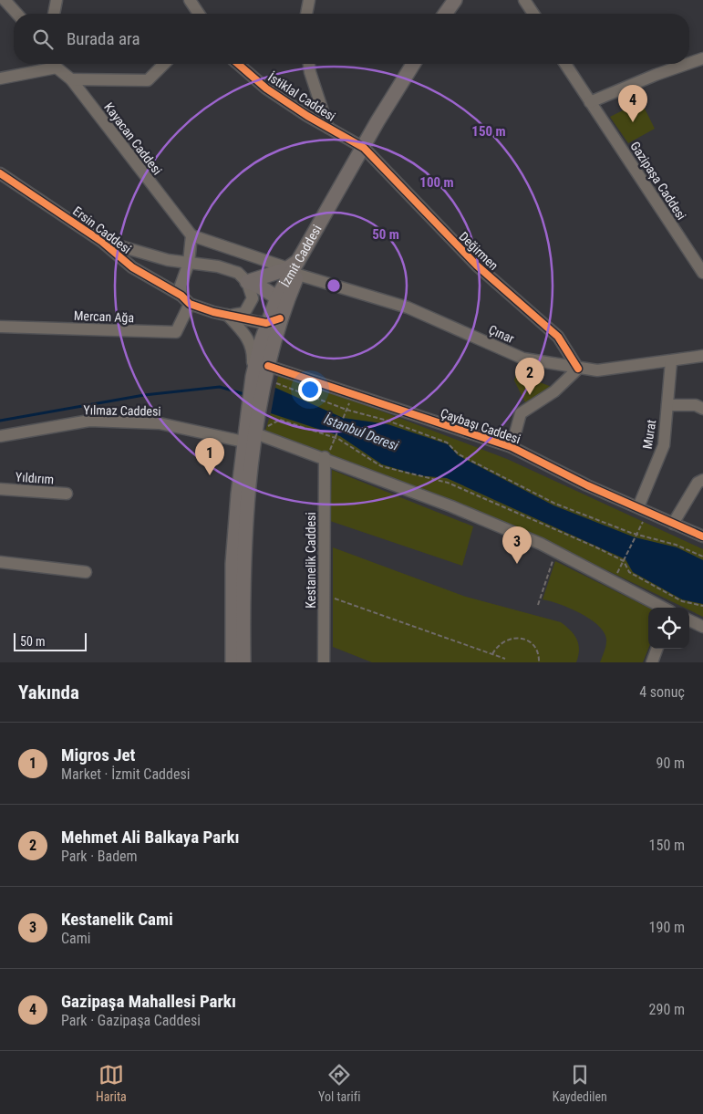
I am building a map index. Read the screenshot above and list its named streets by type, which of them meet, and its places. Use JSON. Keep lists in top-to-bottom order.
{
  "streets": {
    "main road": ["İzmit Caddesi"],
    "street": [
      "İstiklal Caddesi",
      "Kayacan Caddesi",
      "Gazipaşa Caddesi",
      "Ersin Caddesi",
      "Değirmen",
      "Mercan Ağa",
      "Çınar",
      "Yılmaz Caddesi",
      "Çaybaşı Caddesi",
      "Murat",
      "Yıldırım",
      "Kestanelik Caddesi"
    ]
  },
  "crossings": [
    ["İstiklal Caddesi", "Değirmen"],
    ["Ersin Caddesi", "İzmit Caddesi"],
    ["Ersin Caddesi", "Mercan Ağa"],
    ["Değirmen", "Çınar"],
    ["İzmit Caddesi", "Çınar"],
    ["İzmit Caddesi", "Yılmaz Caddesi"],
    ["İzmit Caddesi", "Çaybaşı Caddesi"],
    ["Çınar", "Murat"],
    ["Çaybaşı Caddesi", "Murat"]
  ],
  "water": ["İstanbul Deresi"],
  "scale_bar": "50 m",
  "page": {
    "search": "Burada ara",
    "pins": [
      "4",
      "2",
      "1",
      "3"
    ],
    "scale": "50 m",
    "heading": ["Yakında", "4 sonuç"],
    "list": [
      {
        "mark": "1",
        "name": "Migros Jet",
        "note": "Market · İzmit Caddesi",
        "value": "90 m"
      },
      {
        "mark": "2",
        "name": "Mehmet Ali Balkaya Parkı",
        "note": "Park · Badem",
        "value": "150 m"
      },
      {
        "mark": "3",
        "name": "Kestanelik Cami",
        "note": "Cami",
        "value": "190 m"
      },
      {
        "mark": "4",
        "name": "Gazipaşa Mahallesi Parkı",
        "note": "Park · Gazipaşa Caddesi",
        "value": "290 m"
      }
    ],
    "nav": ["Harita", "Yol tarifi", "Kaydedilen"]
  },
  "rings": ["150 m", "100 m", "50 m"]
}
